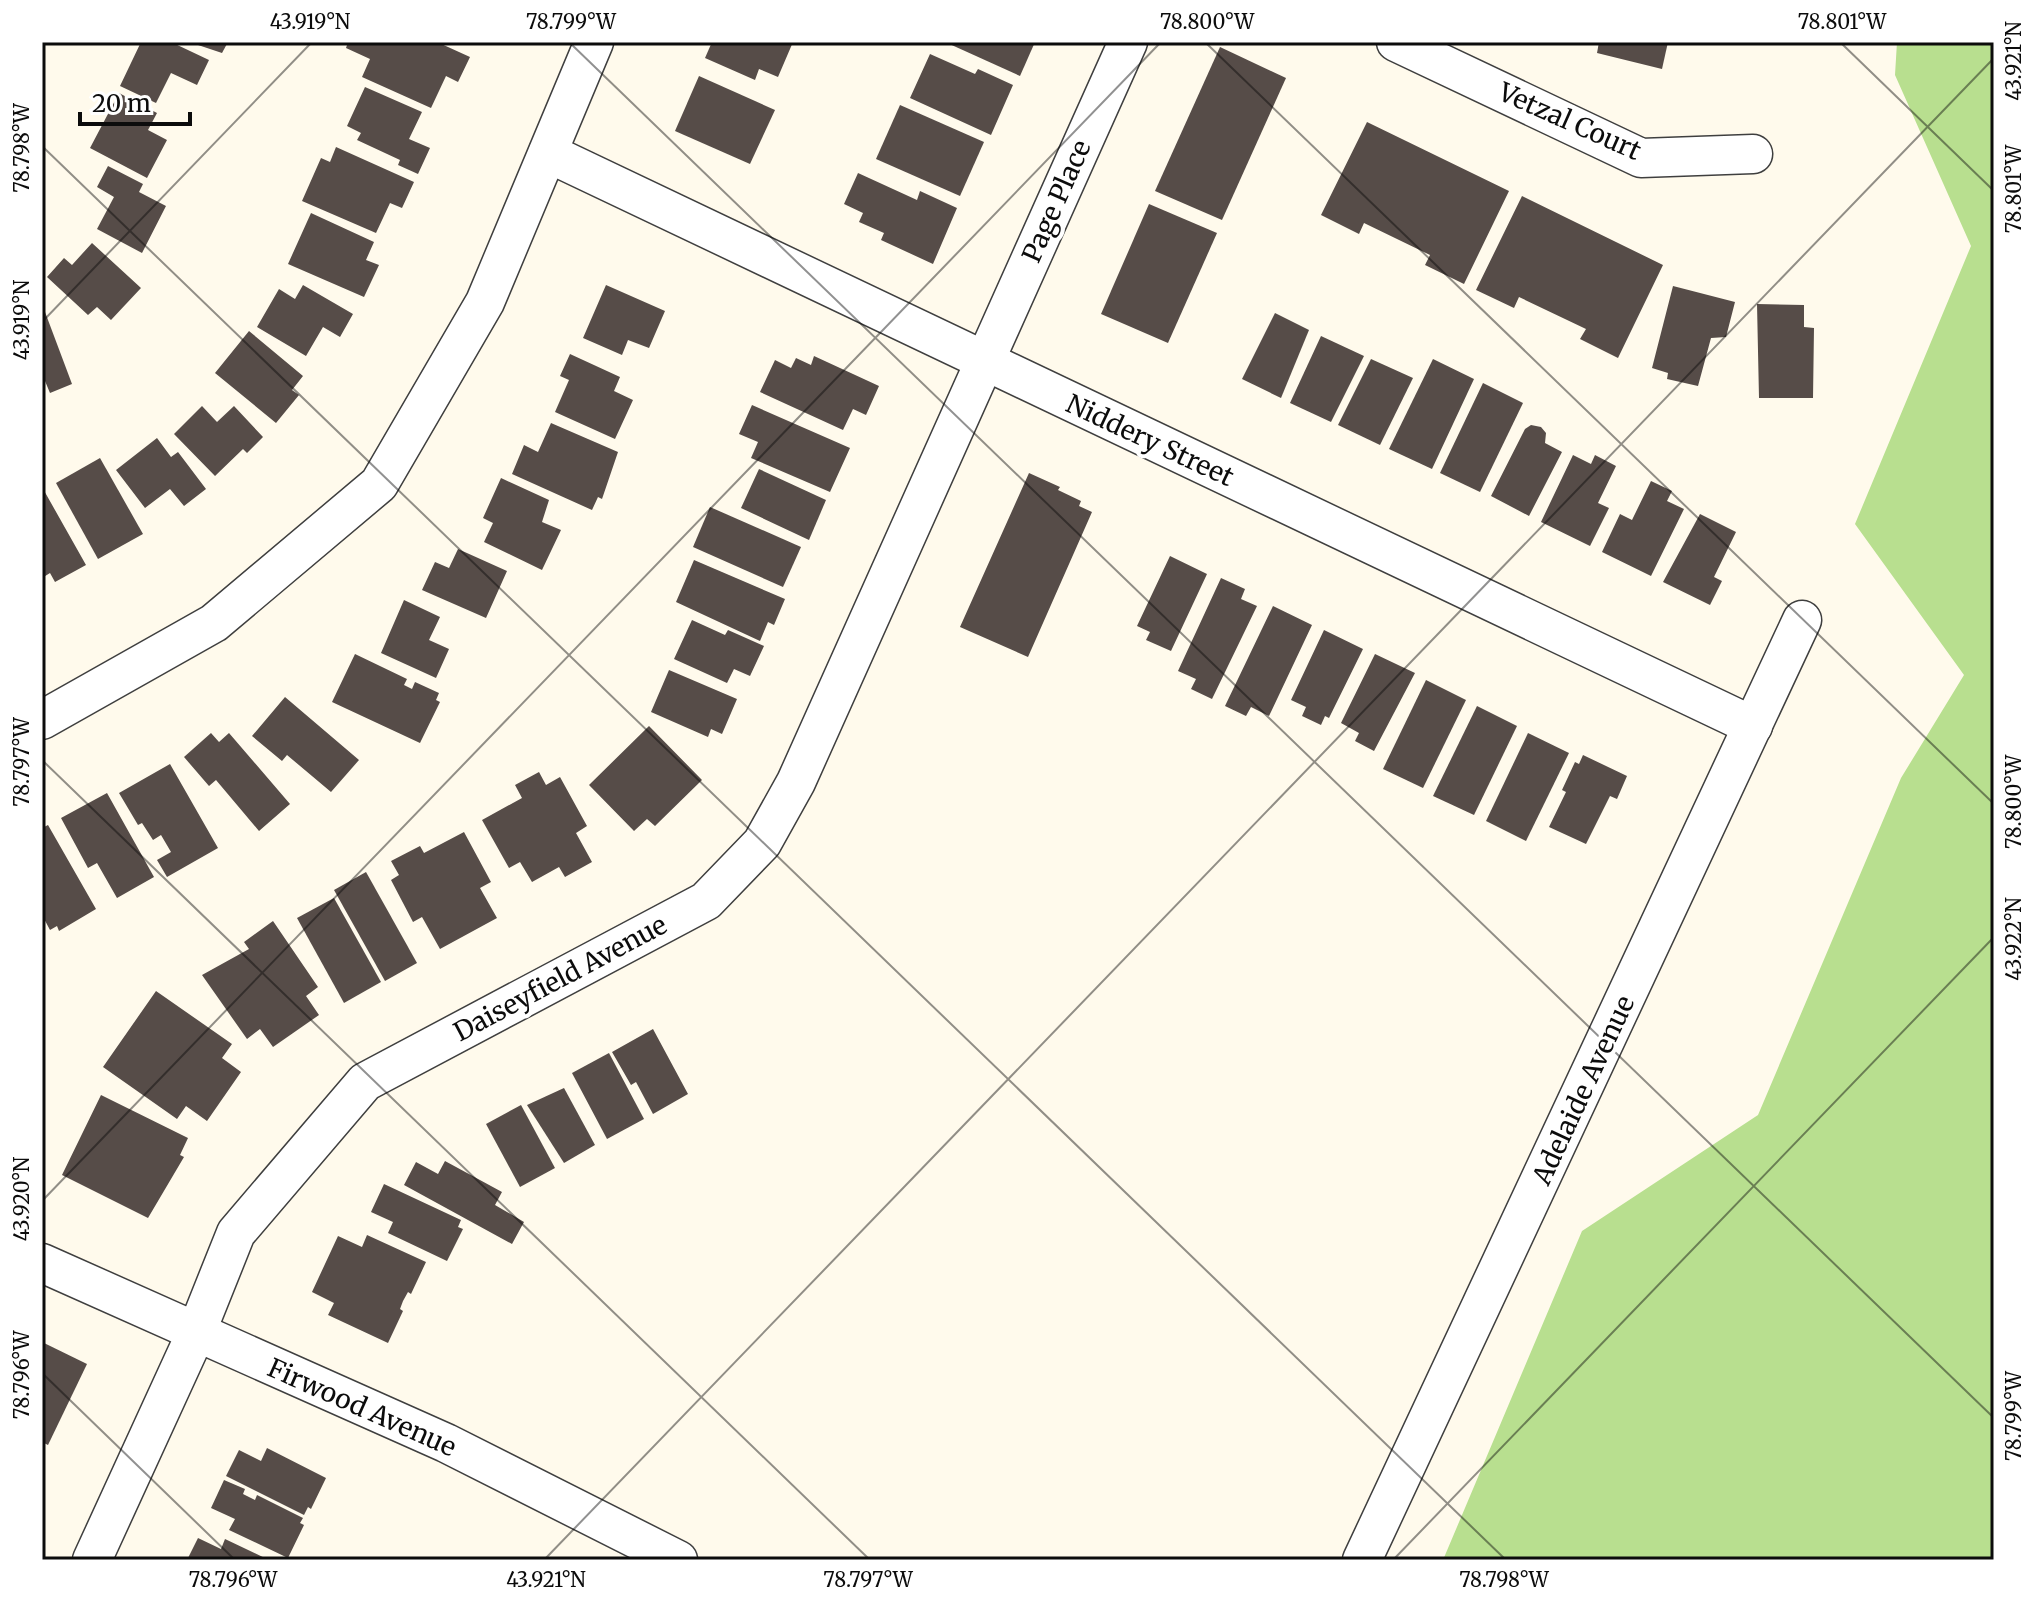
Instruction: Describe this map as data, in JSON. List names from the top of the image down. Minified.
{"streets":{"street":["Vetzal Court","Page Place","Niddery Street","Daiseyfield Avenue","Adelaide Avenue","Firwood Avenue"]},"crossings":[["Page Place","Niddery Street"],["Page Place","Daiseyfield Avenue"],["Niddery Street","Daiseyfield Avenue"],["Niddery Street","Adelaide Avenue"],["Daiseyfield Avenue","Firwood Avenue"]],"scale_bar":"20 m","coordinates":["43.919°N","78.799°W","78.800°W","78.801°W","43.921°N","78.798°W","78.797°W","43.922°N","43.920°N","78.796°W"]}
